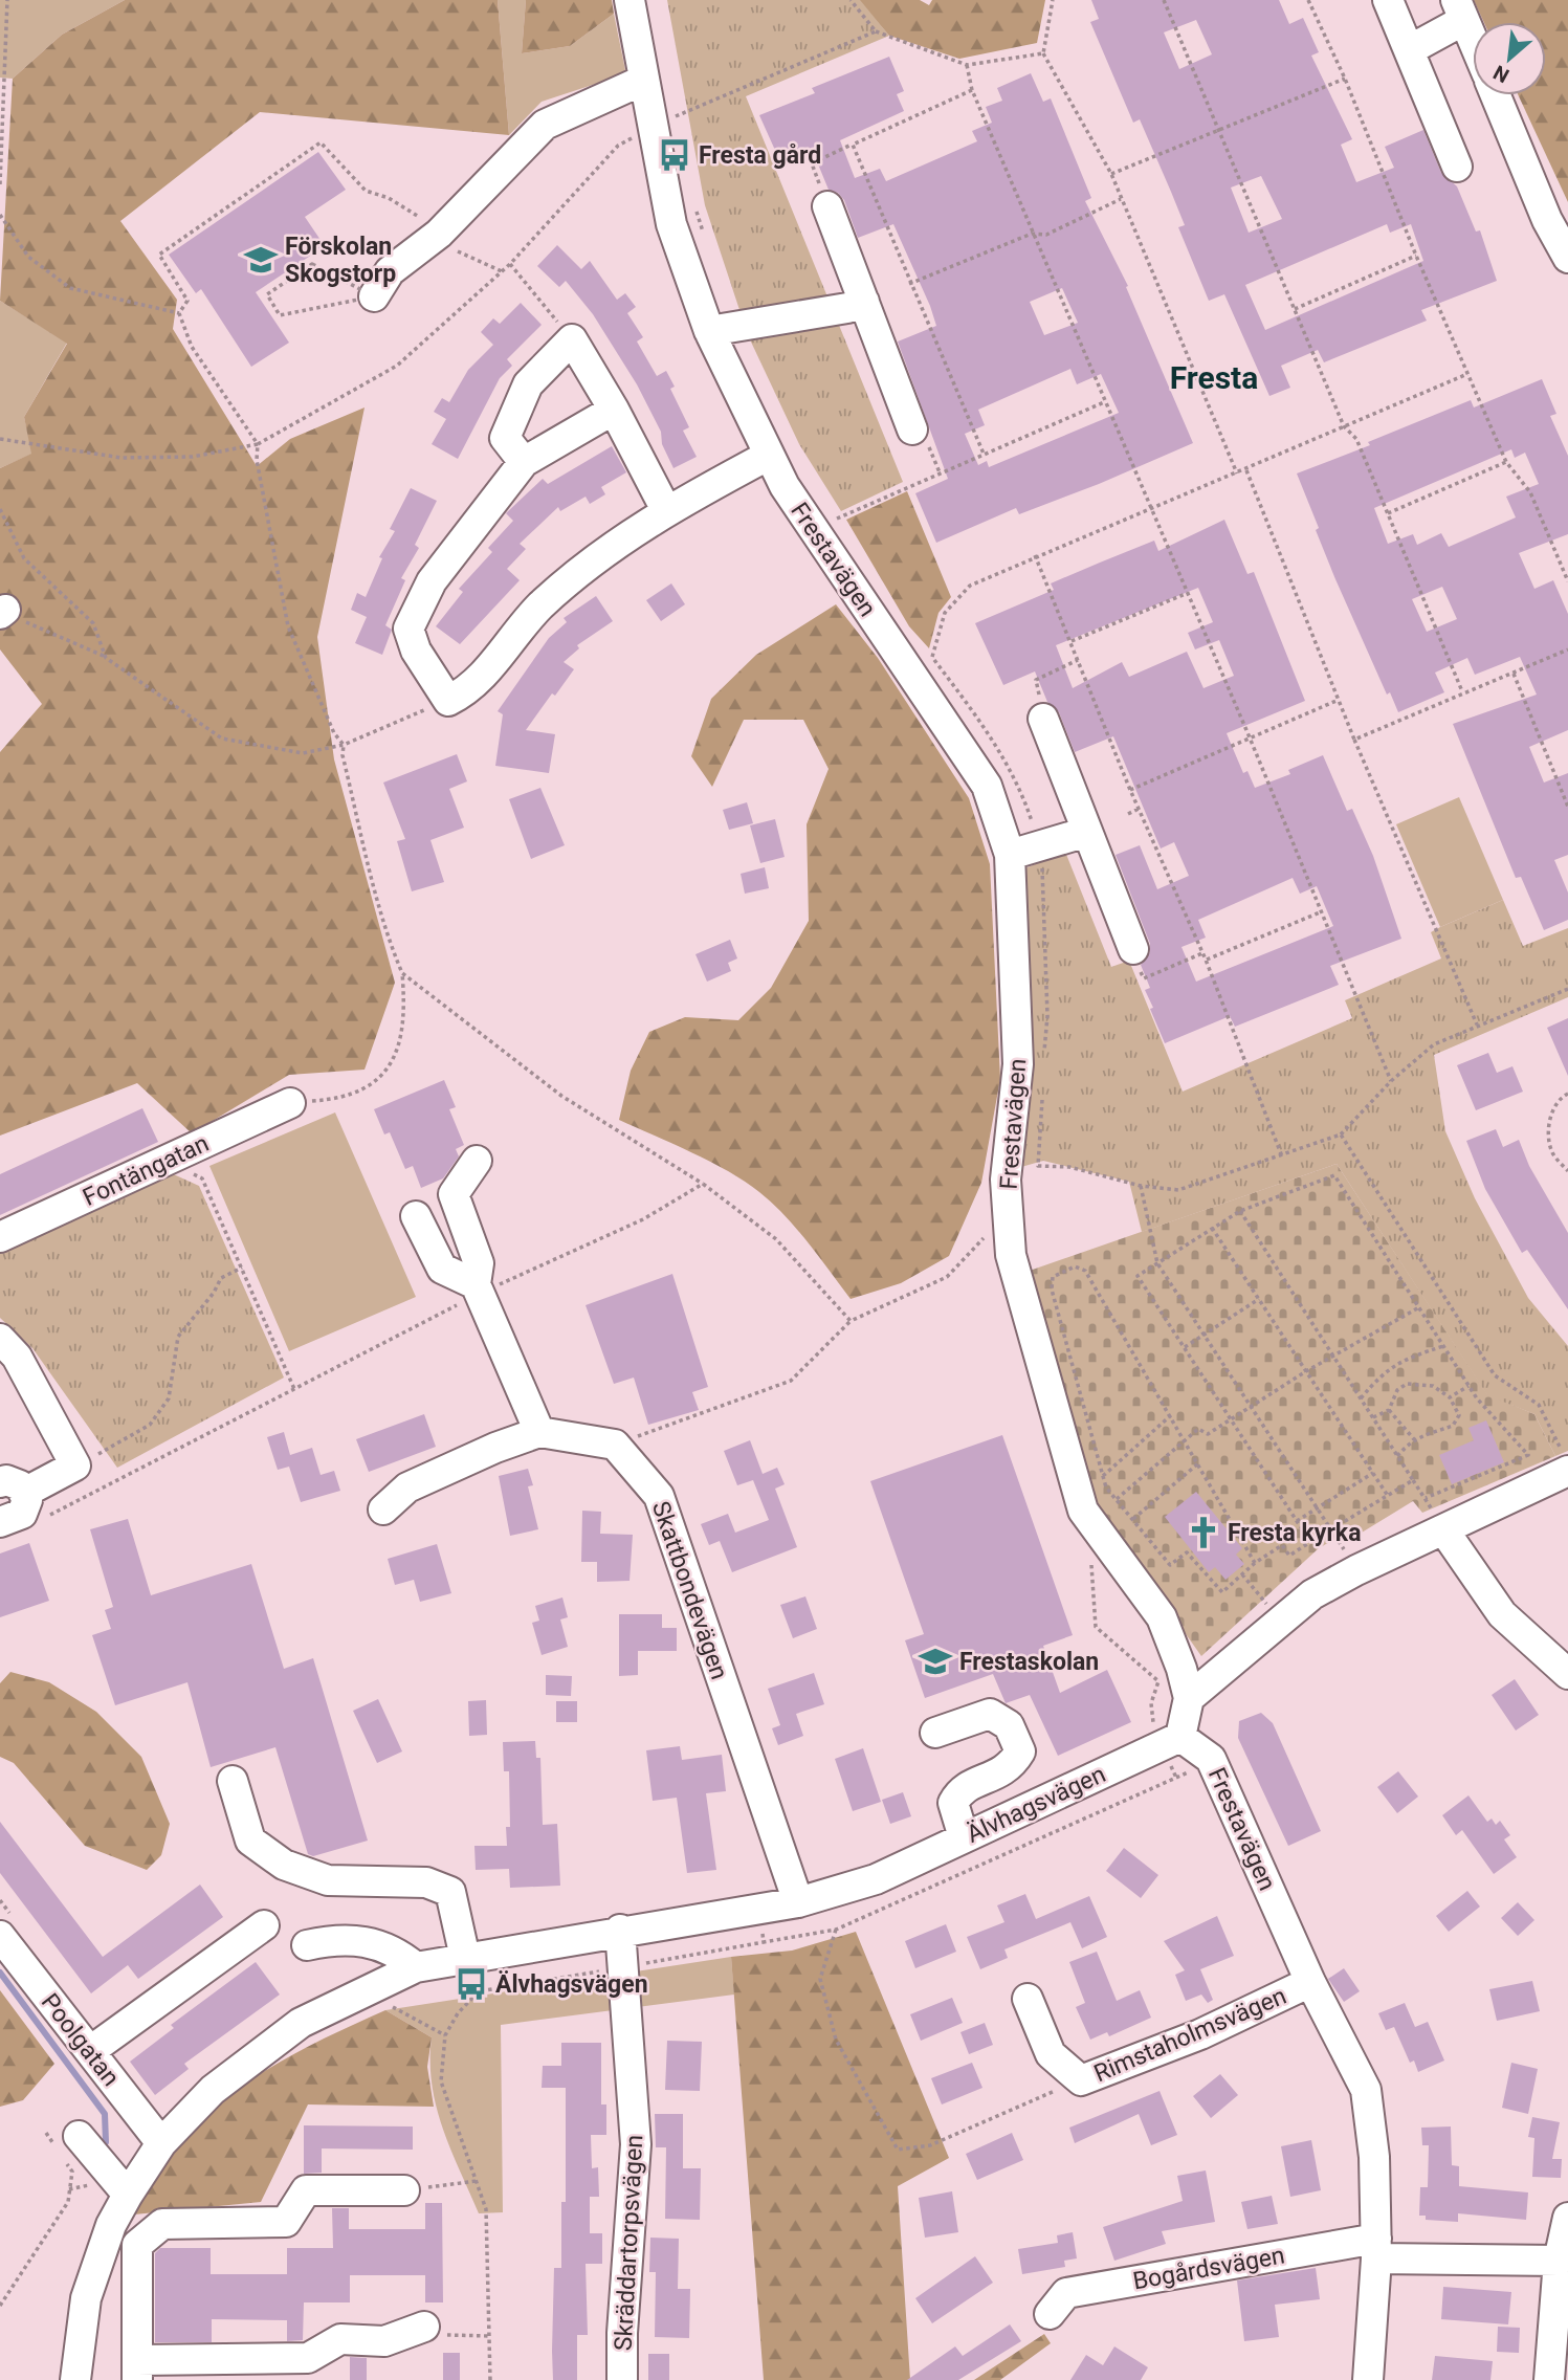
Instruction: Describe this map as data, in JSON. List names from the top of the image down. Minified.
{"streets":{"street":["Frestavägen","Fontängatan","Skattbondevägen","Älvhagsvägen","Rimstaholmsvägen","Poolgatan","Skräddartorpsvägen","Bogårdsvägen"]},"crossings":[["Frestavägen","Älvhagsvägen"],["Frestavägen","Rimstaholmsvägen"],["Frestavägen","Bogårdsvägen"],["Skattbondevägen","Älvhagsvägen"],["Älvhagsvägen","Poolgatan"],["Älvhagsvägen","Skräddartorpsvägen"]],"districts":["Fresta"],"places":{"bus stop":["Fresta gård","Älvhagsvägen"],"school or university":["Förskolan Skogstorp","Frestaskolan"],"church":["Fresta kyrka"]},"north":"bottom left"}
